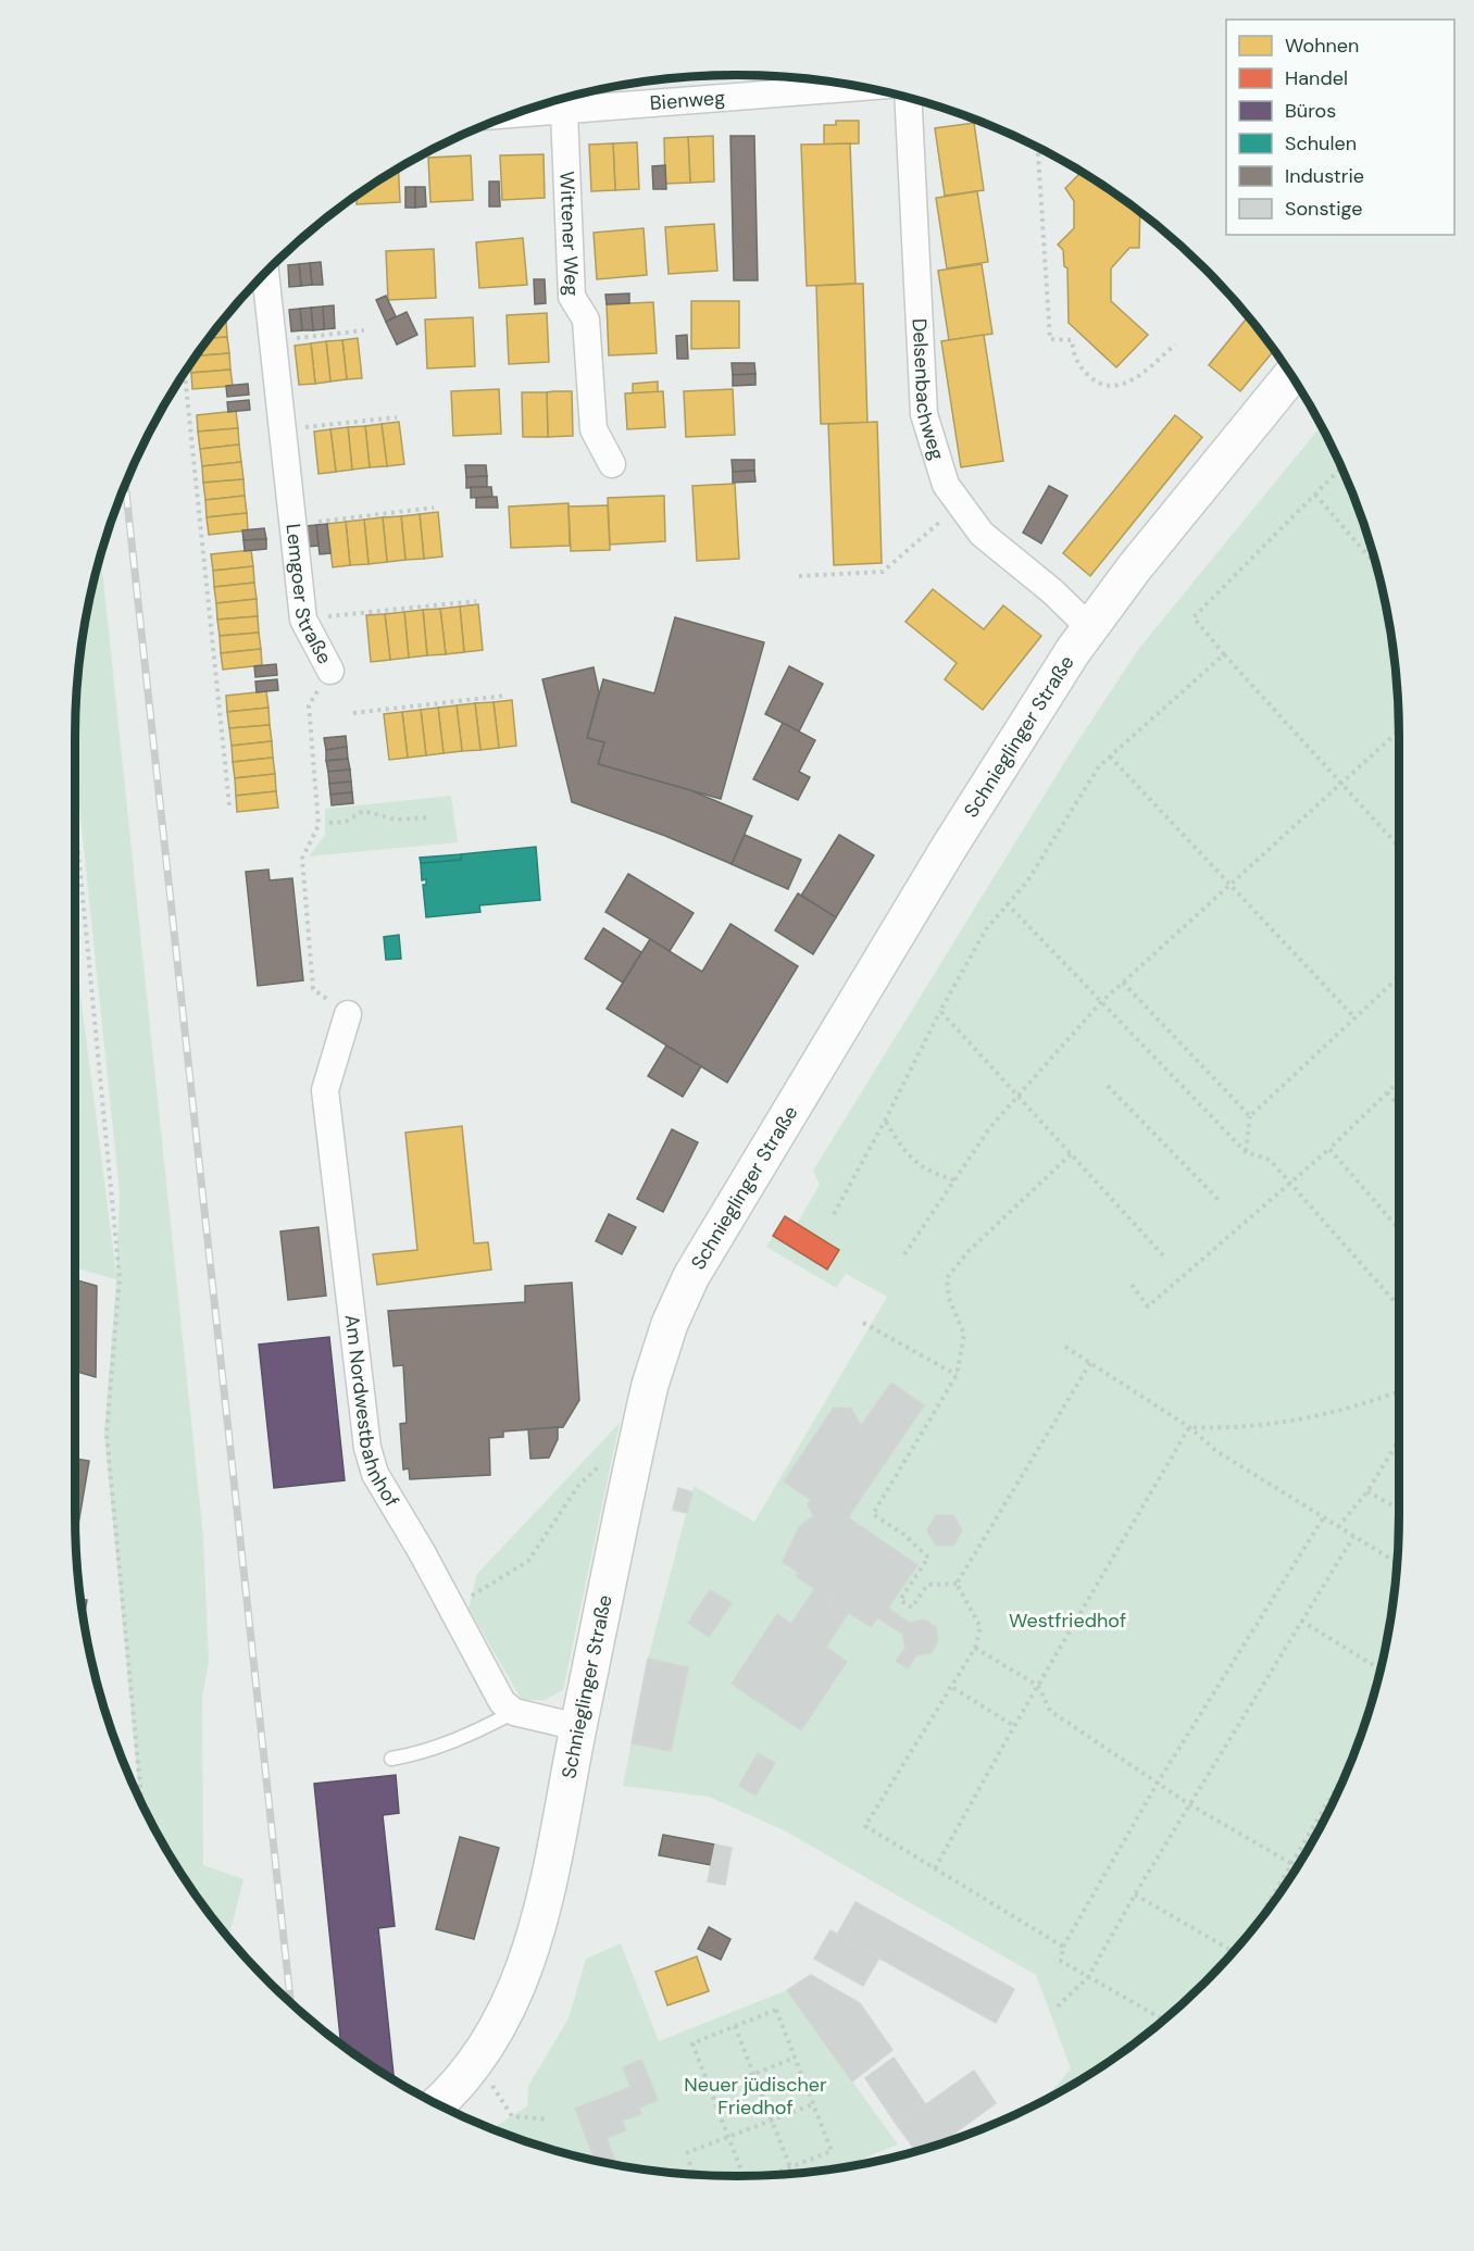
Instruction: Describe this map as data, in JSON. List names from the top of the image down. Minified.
{"streets":{"main road":["Schnieglinger Straße"],"street":["Bienweg","Wittener Weg","Delsenbachweg","Lemgoer Straße","Am Nordwestbahnhof"]},"crossings":[["Bienweg","Wittener Weg"],["Delsenbachweg","Schnieglinger Straße"],["Lemgoer Straße","Am Nordwestbahnhof"]],"parks":["Westfriedhof","Neuer jüdischer Friedhof"],"legend":["Wohnen","Handel","Büros","Schulen","Industrie","Sonstige"]}
